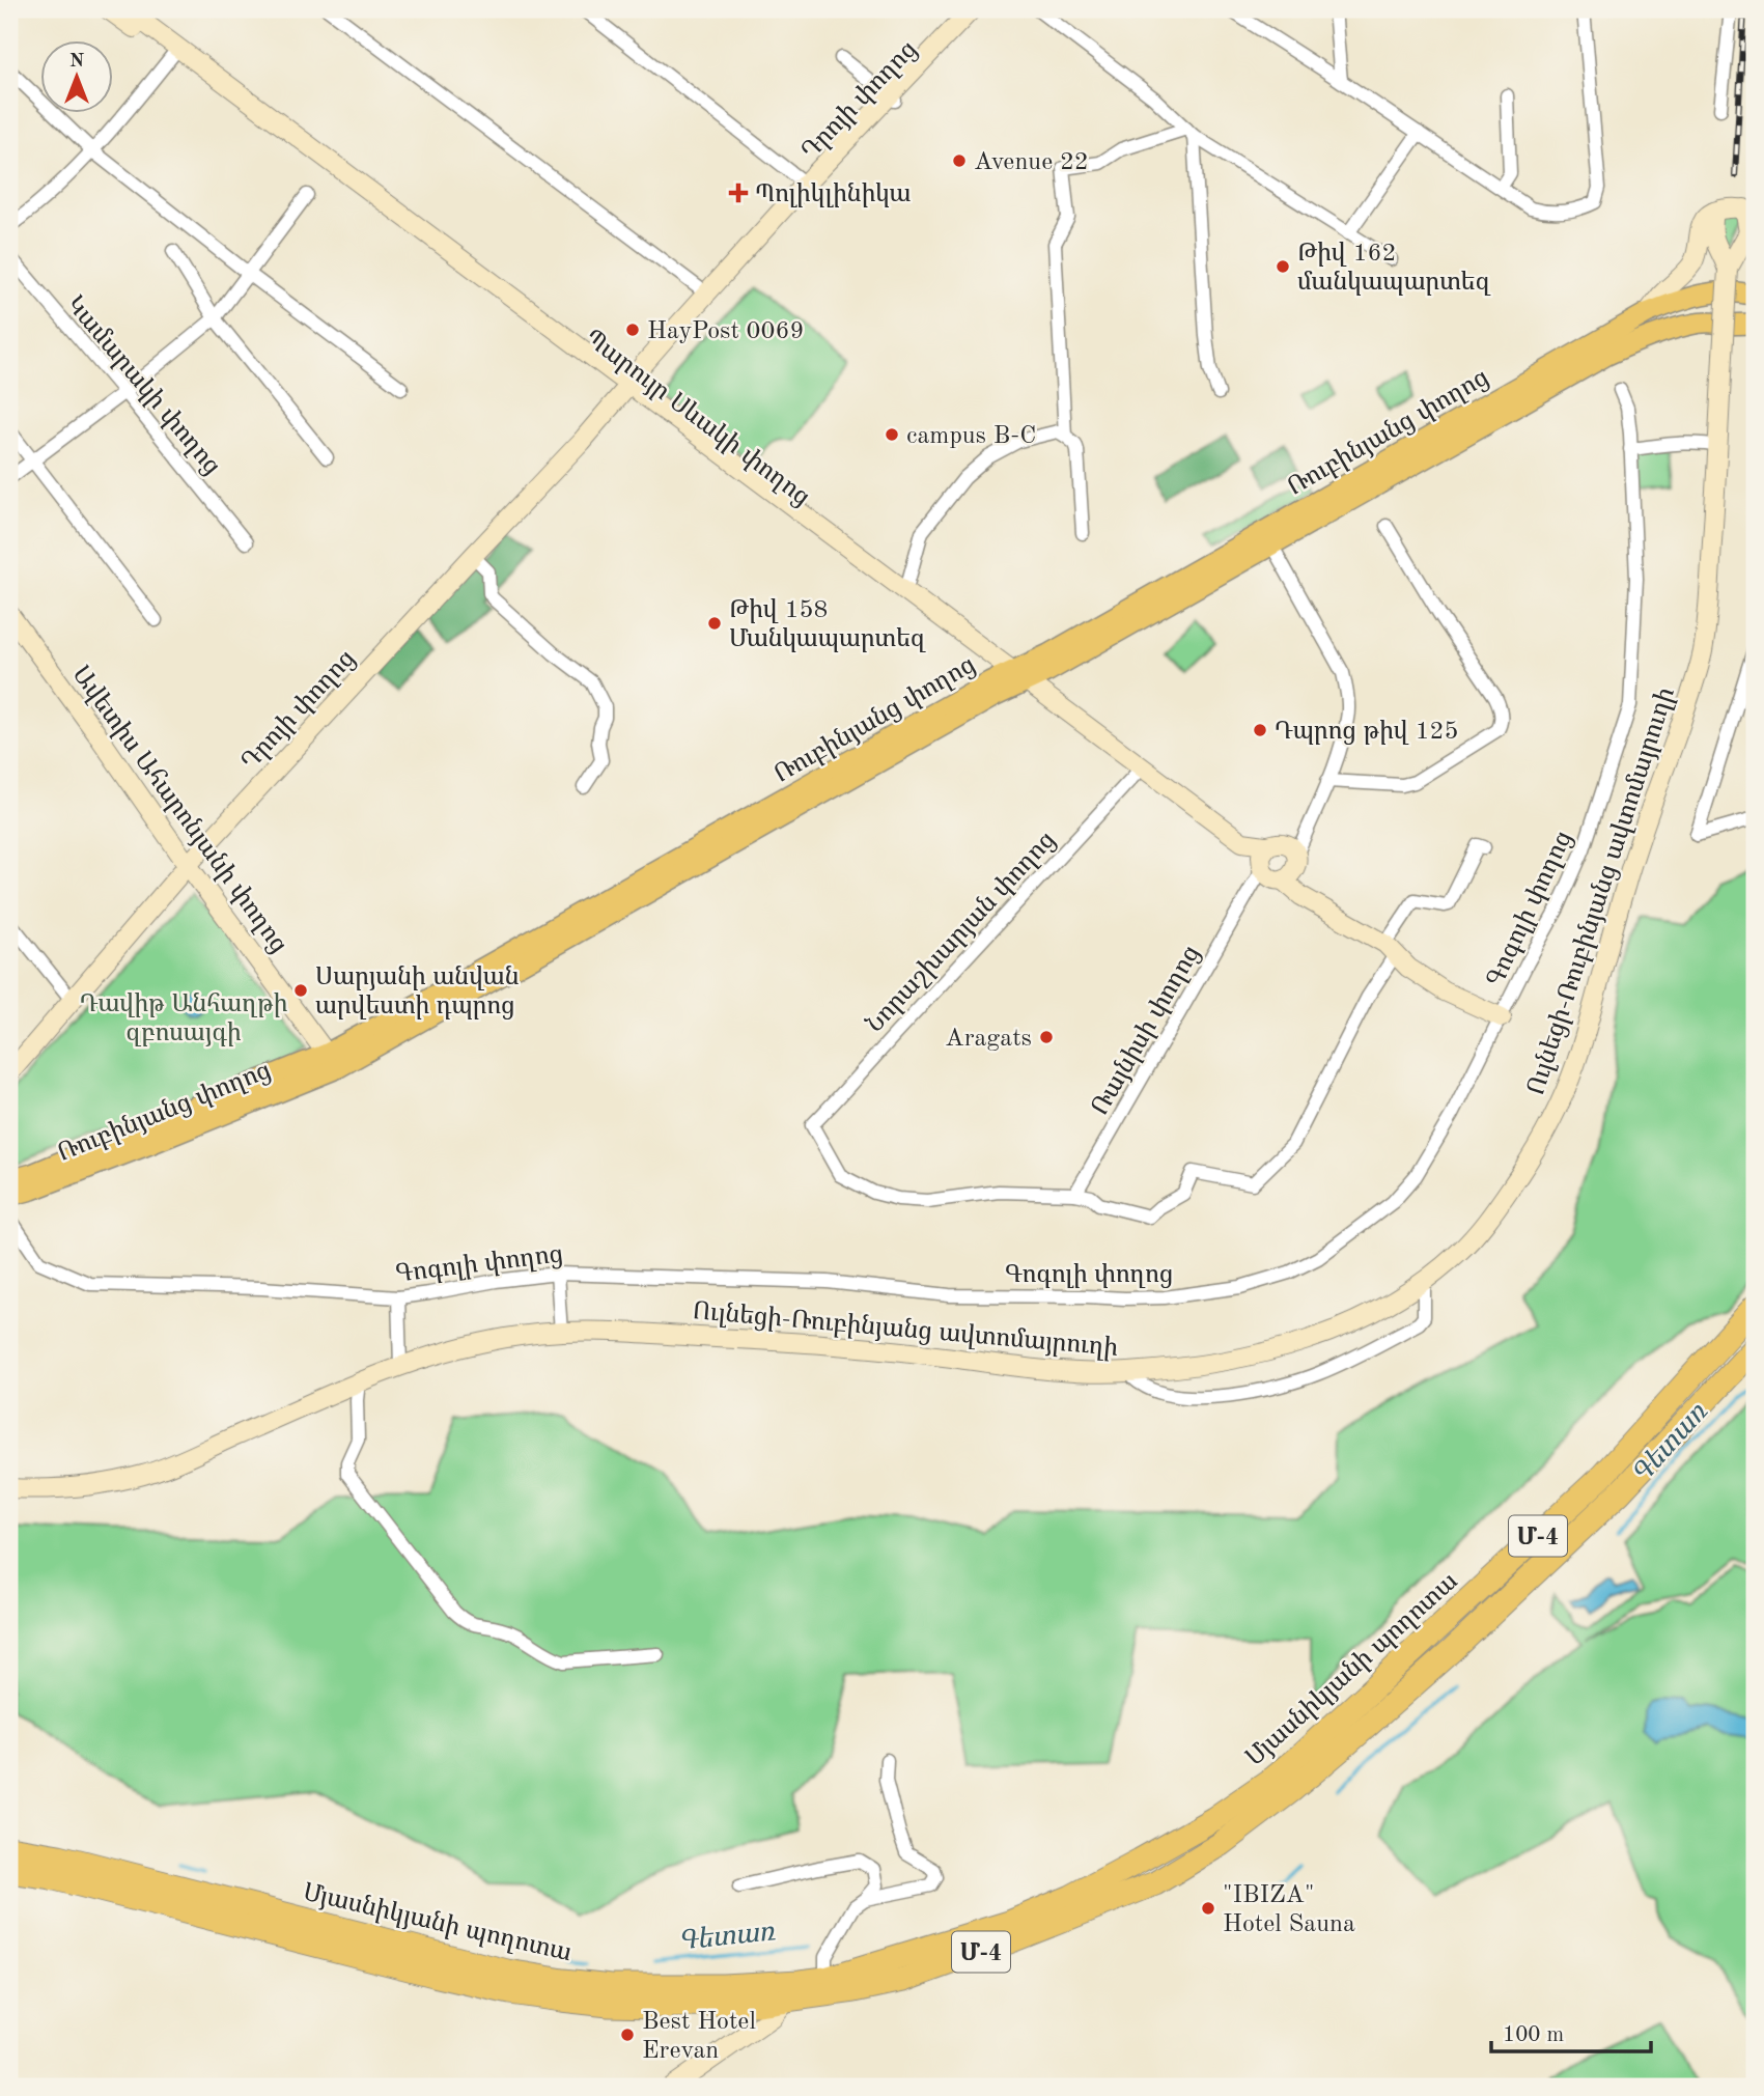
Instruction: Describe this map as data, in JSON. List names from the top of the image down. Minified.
{"streets":{"highway":["Մ-4","Մյասնիկյանի պողոտա"],"main road":["Ռուբինյանց փողոց"],"street":["Դրոյի փողոց","Կամարակի փողոց","Պարույր Սևակի փողոց","Ավետիս Ահարոնյանի փողոց","Ուլնեցի-Ռուբինյանց ավտոմայրուղի","Գոգոլի փողոց","Նորաշխարյան փողոց","Ռայնիսի փողոց"]},"crossings":[["Դրոյի փողոց","Պարույր Սևակի փողոց"],["Դրոյի փողոց","Ավետիս Ահարոնյանի փողոց"],["Պարույր Սևակի փողոց","Ռուբինյանց փողոց"],["Պարույր Սևակի փողոց","Նորաշխարյան փողոց"],["Պարույր Սևակի փողոց","Ռայնիսի փողոց"],["Ռուբինյանց փողոց","Ավետիս Ահարոնյանի փողոց"],["Նորաշխարյան փողոց","Ռայնիսի փողոց"]],"water":["Գետառ"],"parks":["Դավիթ Անհաղթի զբոսայգի"],"places":{"other":["Avenue 22","Թիվ 162 մանկապարտեզ","HayPost 0069","campus B-C","Թիվ 158 Մանկապարտեզ","Դպրոց թիվ 125","Սարյանի անվան արվեստի դպրոց","Aragats","\"IBIZA\" Hotel Sauna","Best Hotel Erevan"],"health":["Պոլիկլինիկա"]},"scale_bar":"100 m","north":"top"}
